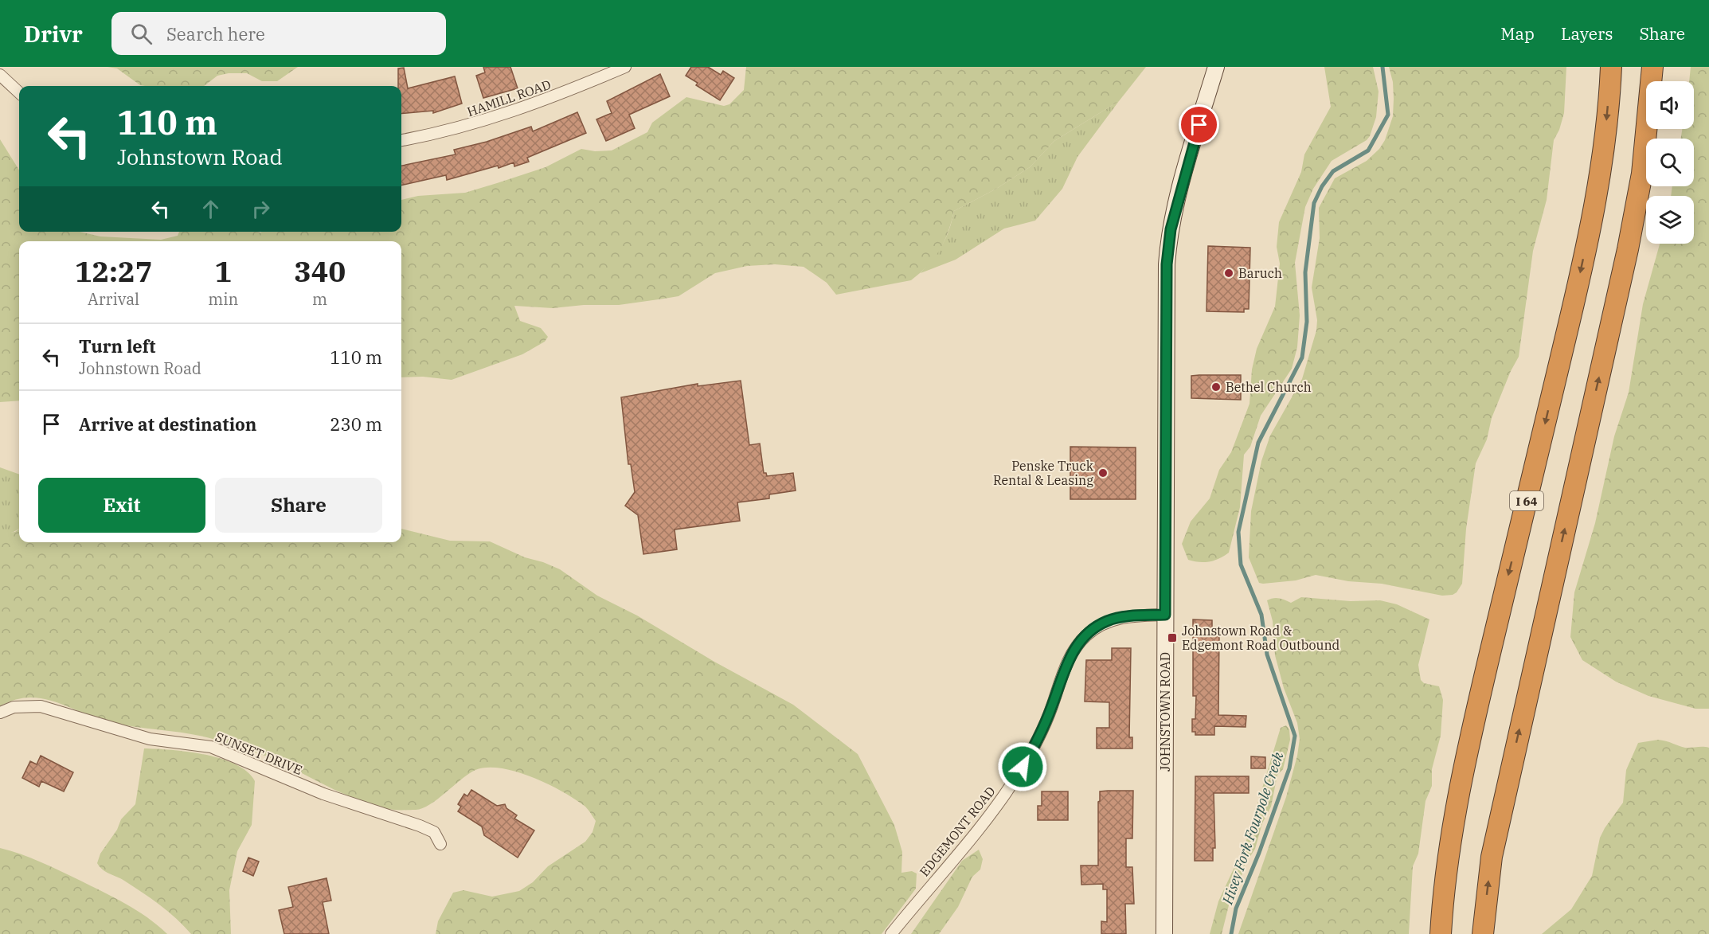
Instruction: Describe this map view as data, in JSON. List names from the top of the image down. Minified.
{"streets":{"highway":["I 64"],"street":["HAMILL ROAD","JOHNSTOWN ROAD","SUNSET DRIVE","EDGEMONT ROAD"]},"crossings":[["JOHNSTOWN ROAD","EDGEMONT ROAD"]],"water":["Hisey Fork Fourpole Creek"],"places":{"other":["Baruch","Bethel Church","Penske Truck Rental & Leasing"],"transit":["Johnstown Road & Edgemont Road Outbound"]},"page":{"header":"Drivr","search":"Search here","nav":["Map","Layers","Share"],"turn":["110 m","Johnstown Road"],"eta":["12:27","Arrival","1","min","340","m"],"list":[{"name":"Turn left","note":"Johnstown Road","value":"110 m"},{"name":"Arrive at destination","value":"230 m"}],"buttons":["Exit","Share"]}}
